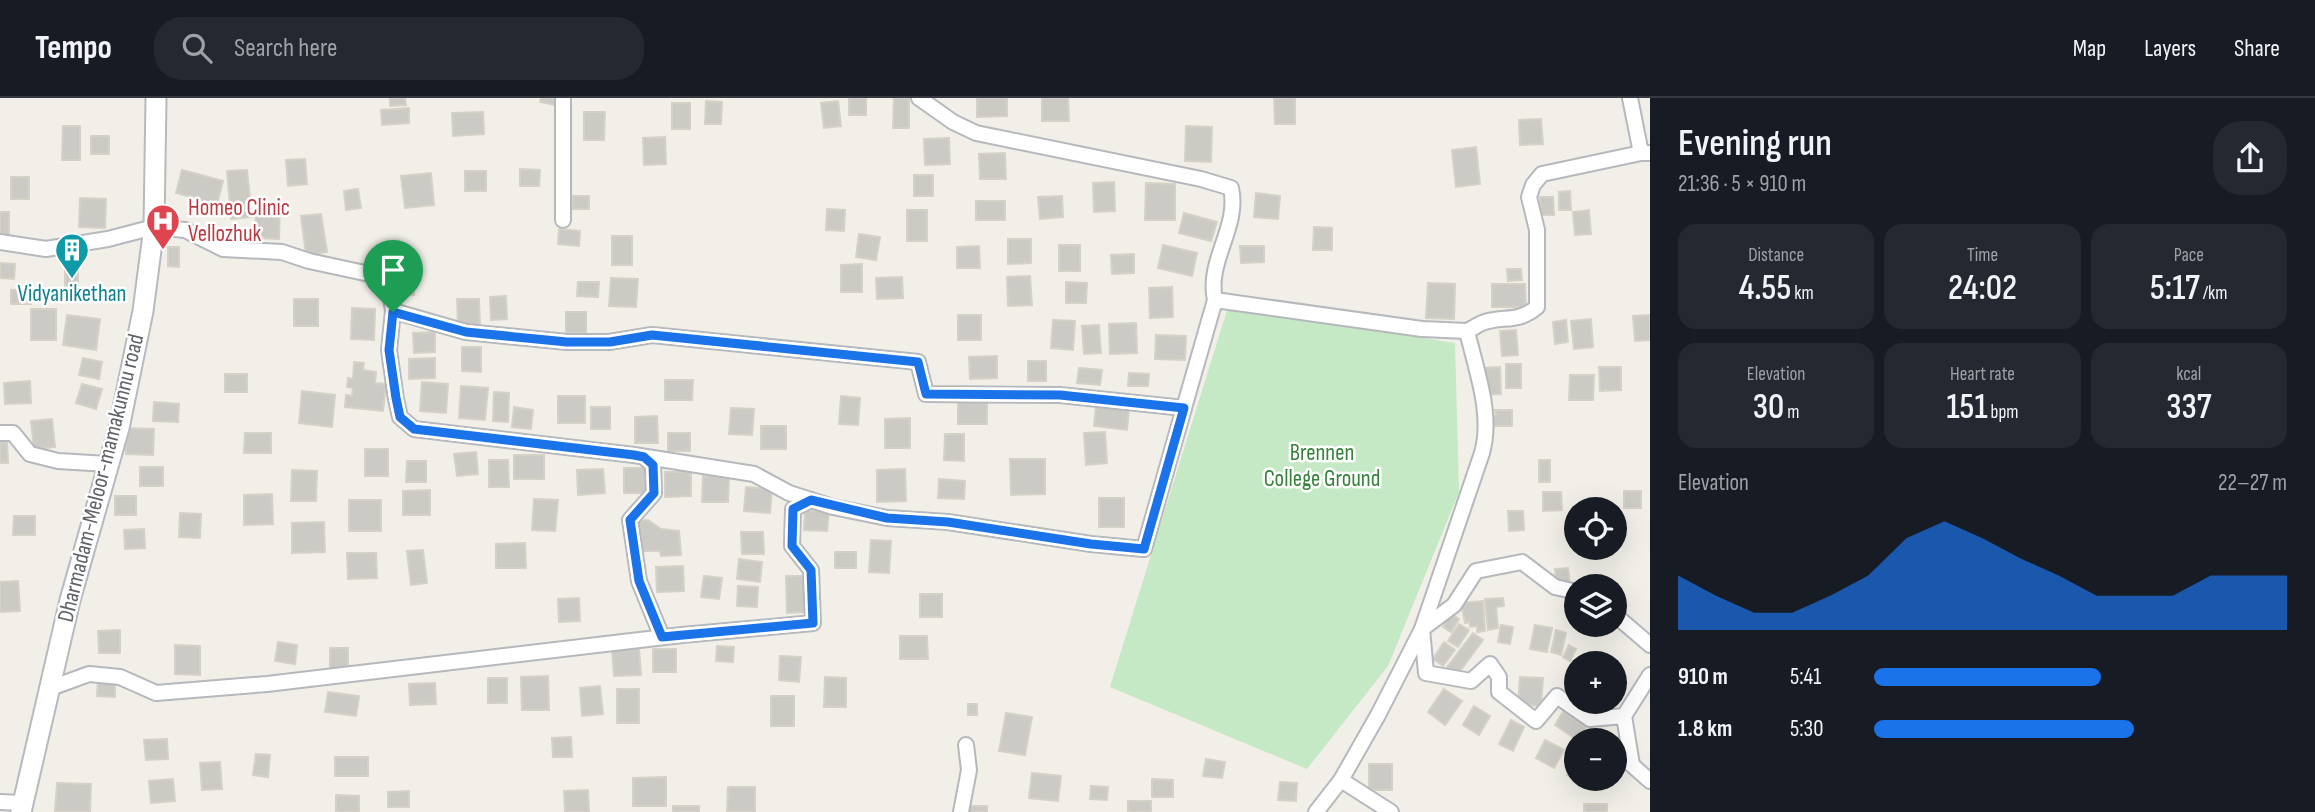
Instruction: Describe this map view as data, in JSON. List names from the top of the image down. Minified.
{"streets":{"main road":["Dharmadam-Meloor-mamakunnu road"]},"parks":["Brennen College Ground"],"places":{"hospital":["Homeo Clinic Vellozhuk"],"building":["Vidyanikethan"]},"page":{"header":"Tempo","search":"Search here","nav":["Map","Layers","Share"],"heading":["Evening run","21:36 · 5 × 910 m"],"stats":[["Distance","4.55 km"],["Time","24:02"],["Pace","5:17 /km"],["Elevation","30 m"],["Heart rate","151 bpm"],["kcal","337"]],"chart":["Elevation","22–27 m"],"map_buttons":["+","−"],"list":[{"name":"910 m","note":"5:41"},{"name":"1.8 km","note":"5:30"}]}}
